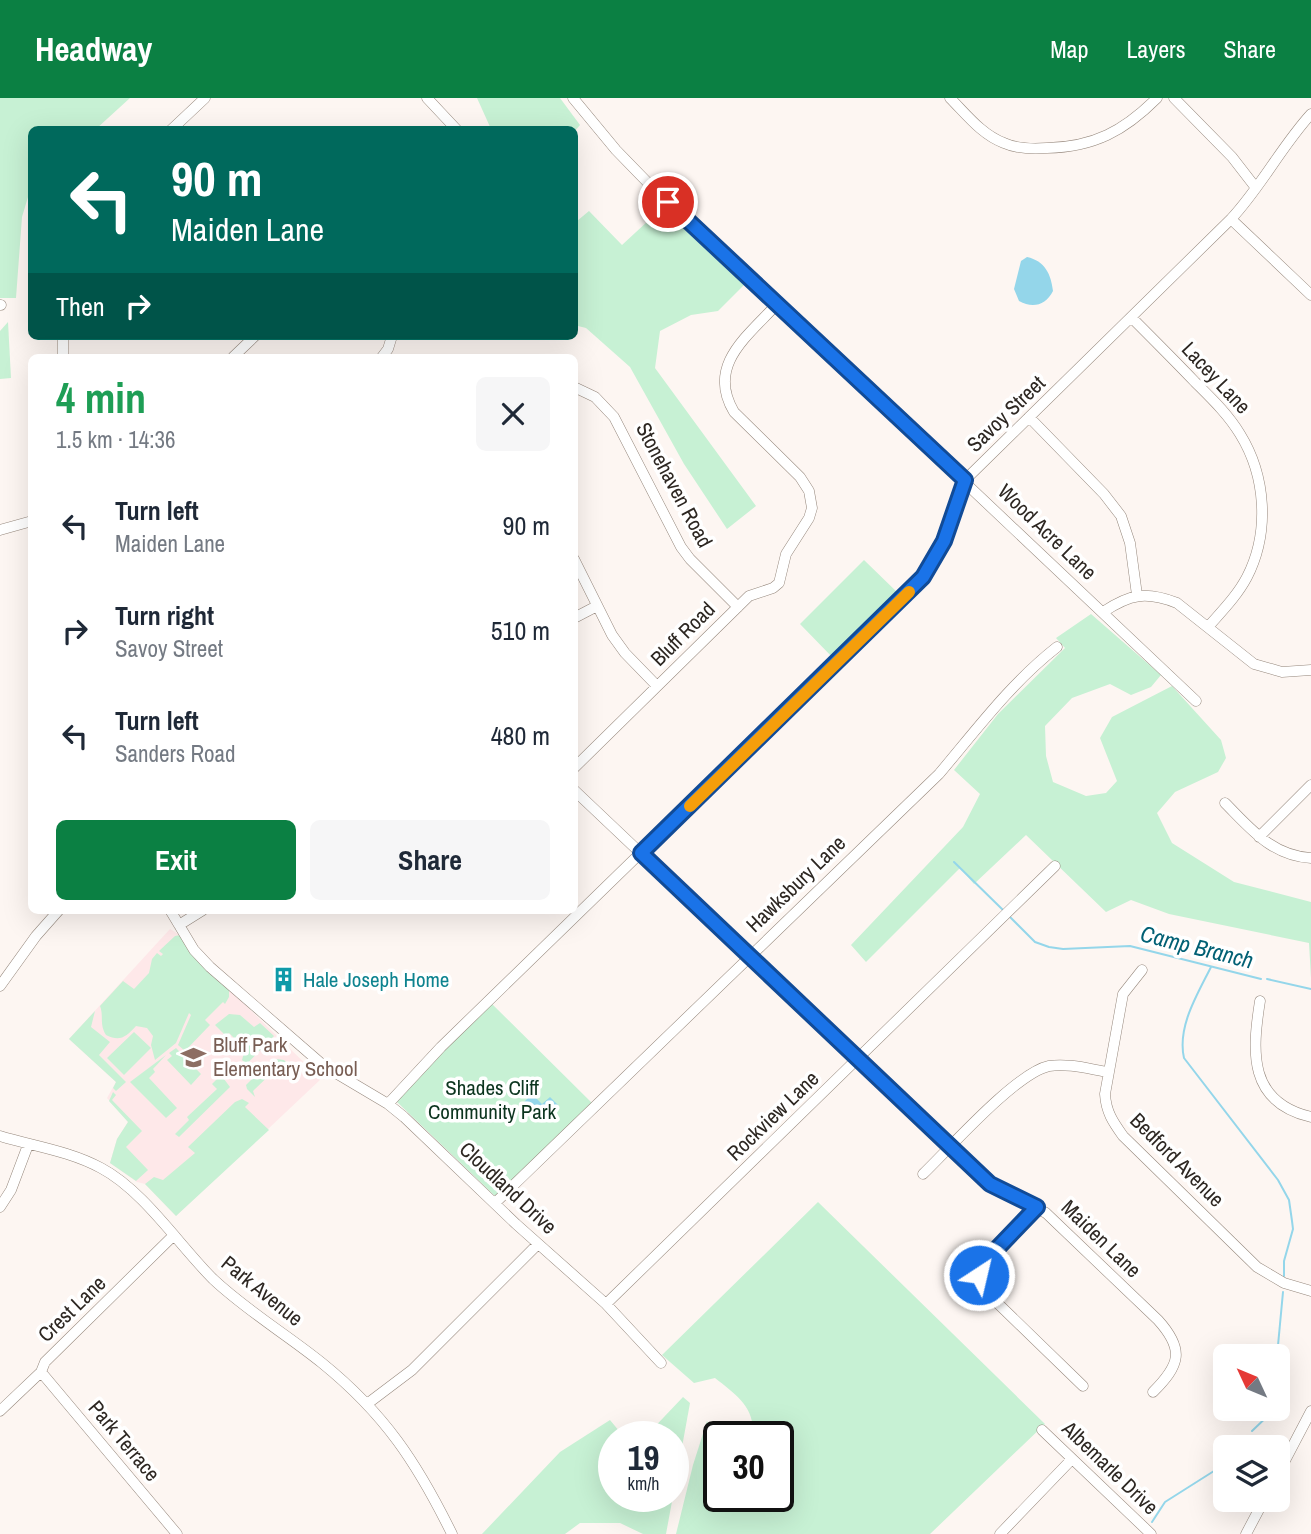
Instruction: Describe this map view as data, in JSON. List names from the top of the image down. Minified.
{"streets":{"street":["Lacey Lane","Savoy Street","Stonehaven Road","Wood Acre Lane","Bluff Road","Hawksbury Lane","Rockview Lane","Bedford Avenue","Cloudland Drive","Maiden Lane","Park Avenue","Crest Lane","Park Terrace","Albemarle Drive"]},"crossings":[["Lacey Lane","Savoy Street"],["Savoy Street","Wood Acre Lane"],["Savoy Street","Cloudland Drive"],["Savoy Street","Maiden Lane"],["Stonehaven Road","Bluff Road"],["Wood Acre Lane","Bluff Road"],["Hawksbury Lane","Cloudland Drive"],["Hawksbury Lane","Maiden Lane"],["Rockview Lane","Cloudland Drive"],["Rockview Lane","Maiden Lane"],["Park Avenue","Crest Lane"],["Crest Lane","Park Terrace"]],"water":["Camp Branch"],"parks":["Shades Cliff Community Park"],"places":{"building":["Hale Joseph Home"],"school or university":["Bluff Park Elementary School"]},"north":"top left","page":{"header":"Headway","nav":["Map","Layers","Share"],"turn":["90 m","Maiden Lane"],"then":"Then","heading":["4 min","1.5 km · 14:36"],"list":[{"name":"Turn left","note":"Maiden Lane","value":"90 m"},{"name":"Turn right","note":"Savoy Street","value":"510 m"},{"name":"Turn left","note":"Sanders Road","value":"480 m"}],"buttons":["Exit","Share"],"speed":"19 km/h","limit":"30"}}
